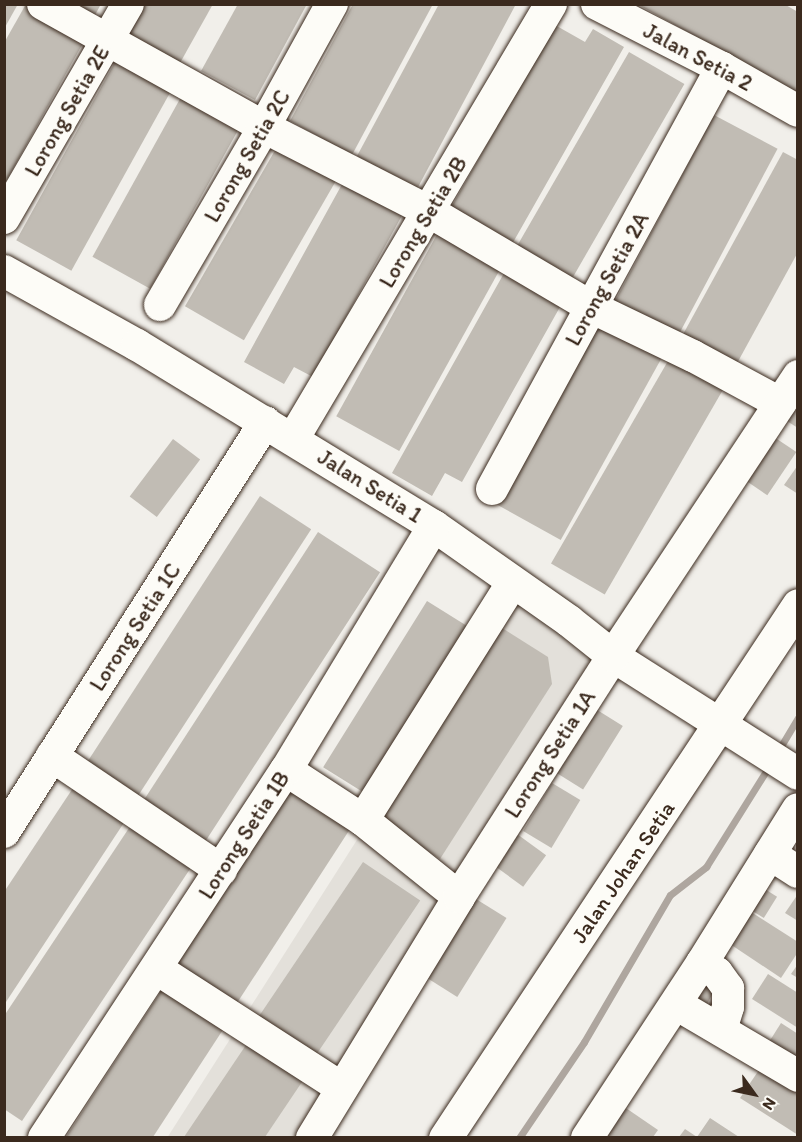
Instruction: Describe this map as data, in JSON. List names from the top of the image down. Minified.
{"streets":{"main road":["Jalan Johan Setia"],"street":["Jalan Setia 2","Lorong Setia 2E","Lorong Setia 2C","Lorong Setia 2B","Lorong Setia 2A","Jalan Setia 1","Lorong Setia 1C","Lorong Setia 1A","Lorong Setia 1B"]},"crossings":[["Jalan Setia 2","Lorong Setia 2A"],["Lorong Setia 2B","Jalan Setia 1"],["Jalan Setia 1","Lorong Setia 1C"],["Jalan Setia 1","Lorong Setia 1A"],["Jalan Setia 1","Lorong Setia 1B"],["Jalan Setia 1","Jalan Johan Setia"]],"north":"bottom right"}
